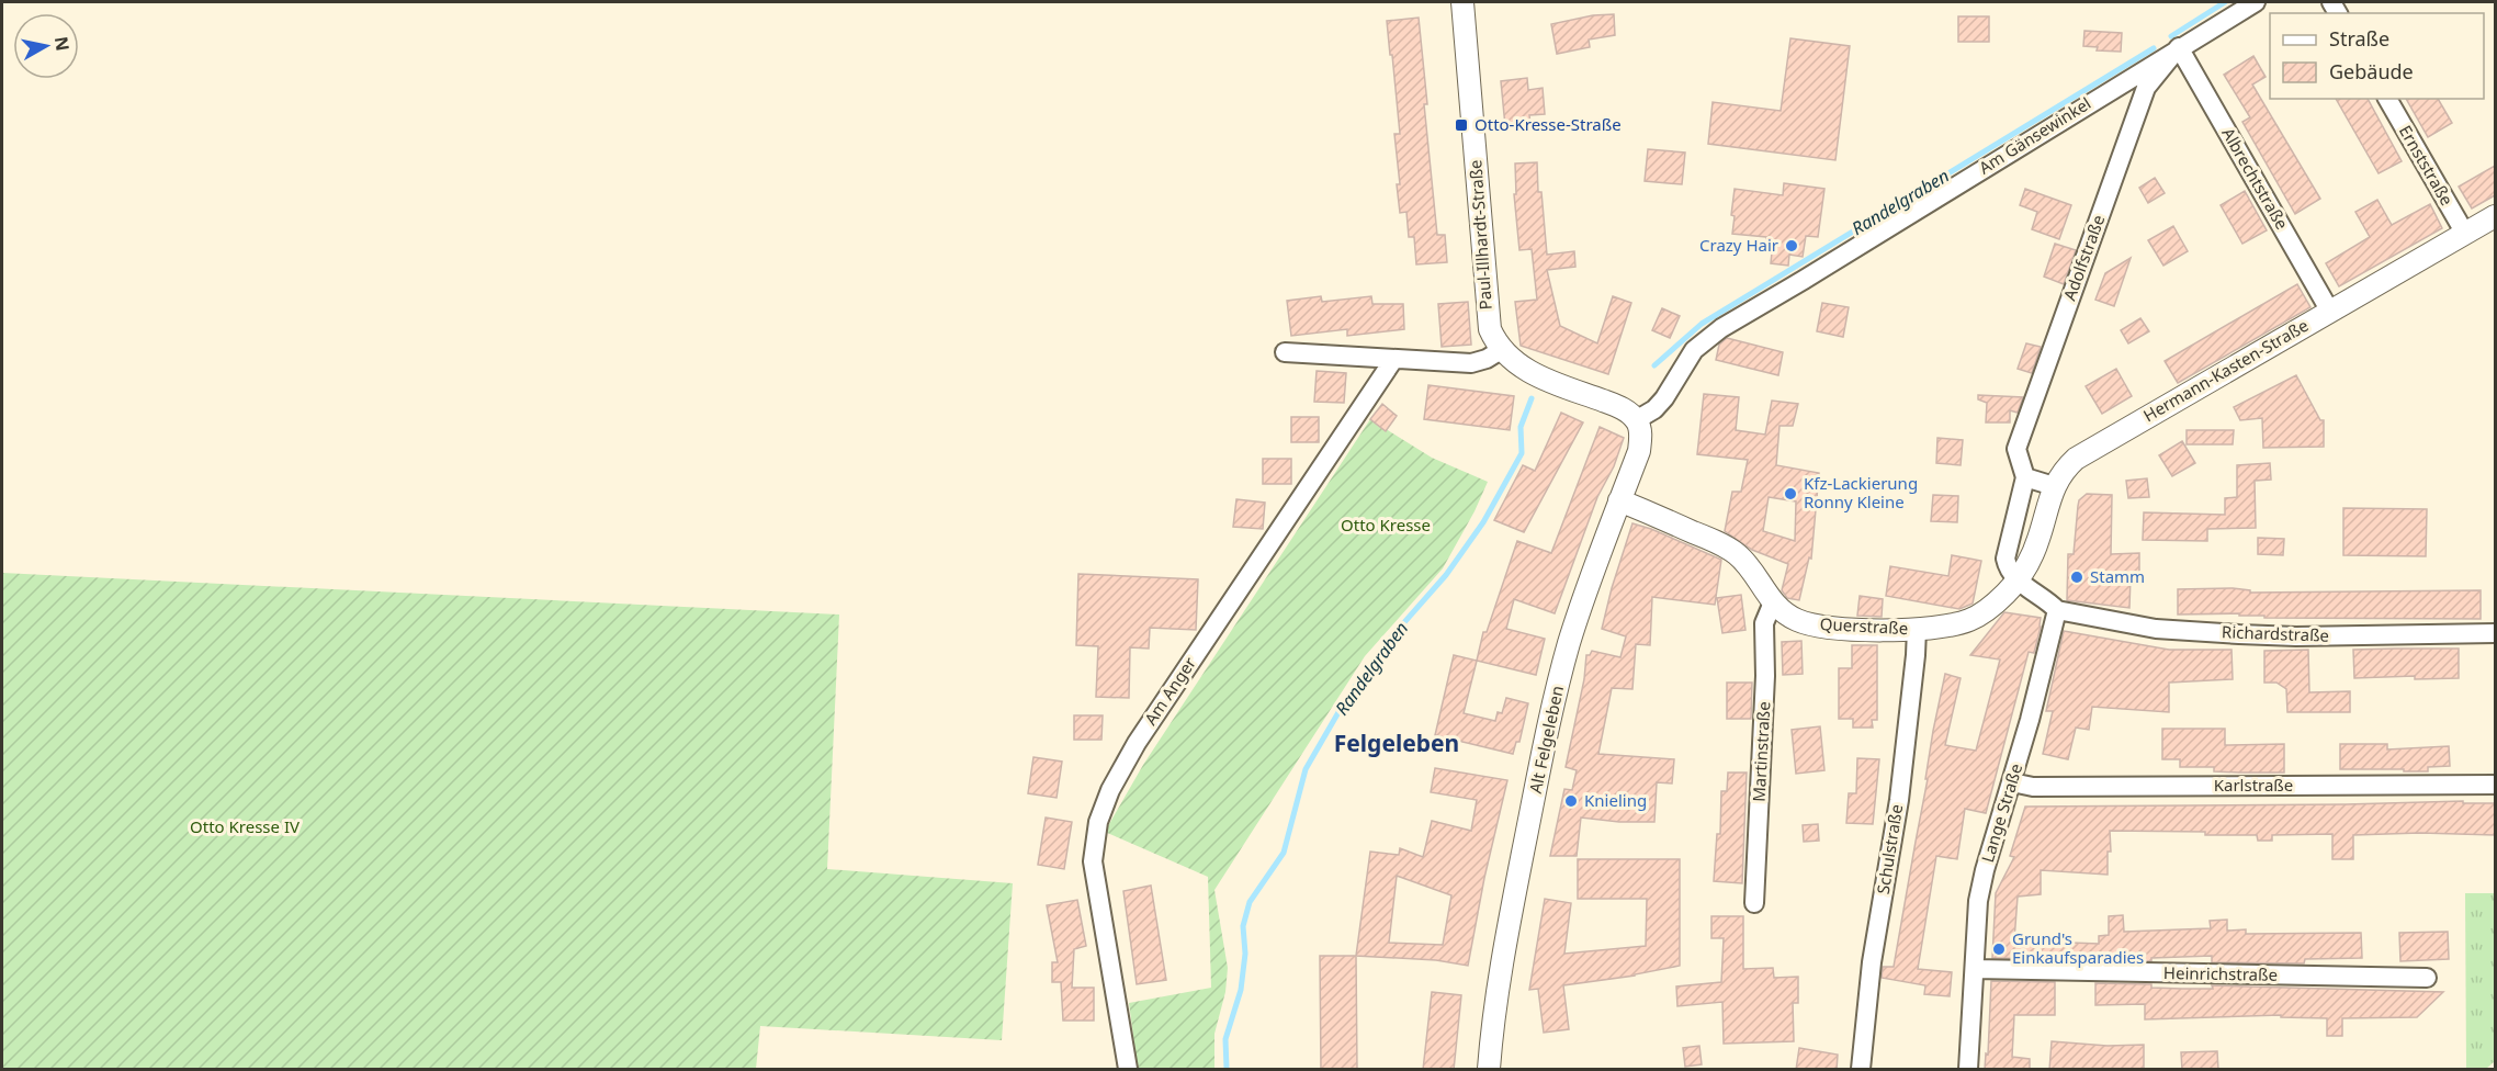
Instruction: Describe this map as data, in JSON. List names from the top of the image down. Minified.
{"streets":{"street":["Am Gänsewinkel","Ernststraße","Albrechtstraße","Paul-Illhardt-Straße","Adolfstraße","Hermann-Kasten-Straße","Querstraße","Richardstraße","Am Anger","Alt Felgeleben","Martinstraße","Karlstraße","Lange Straße","Schulstraße","Heinrichstraße"]},"crossings":[["Am Gänsewinkel","Albrechtstraße"],["Am Gänsewinkel","Adolfstraße"],["Am Gänsewinkel","Alt Felgeleben"],["Ernststraße","Hermann-Kasten-Straße"],["Albrechtstraße","Adolfstraße"],["Albrechtstraße","Hermann-Kasten-Straße"],["Adolfstraße","Hermann-Kasten-Straße"],["Adolfstraße","Querstraße"],["Hermann-Kasten-Straße","Querstraße"],["Querstraße","Alt Felgeleben"],["Querstraße","Martinstraße"],["Querstraße","Schulstraße"],["Richardstraße","Lange Straße"],["Karlstraße","Lange Straße"],["Lange Straße","Heinrichstraße"]],"districts":["Felgeleben"],"water":["Randelgraben"],"parks":["Otto Kresse","Otto Kresse IV"],"places":{"transit":["Otto-Kresse-Straße"],"other":["Crazy Hair","Kfz-Lackierung Ronny Kleine","Stamm","Knieling","Grund's Einkaufsparadies"]},"legend":["Straße","Gebäude"],"north":"right"}
